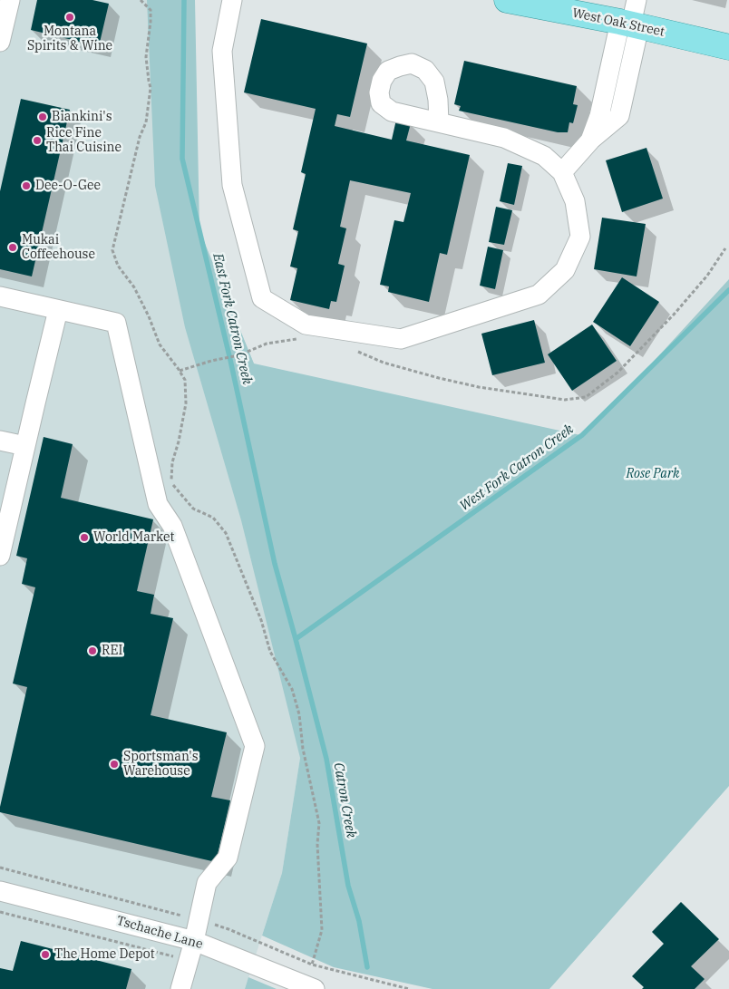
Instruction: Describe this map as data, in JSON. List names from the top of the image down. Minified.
{"streets":{"main road":["West Oak Street"],"street":["Tschache Lane"]},"water":["East Fork Catron Creek","West Fork Catron Creek","Catron Creek"],"parks":["Rose Park"],"places":["Montana Spirits & Wine","Biankini's","Rice Fine Thai Cuisine","Dee-O-Gee","Mukai Coffeehouse","World Market","REI","Sportsman's Warehouse","The Home Depot"]}
